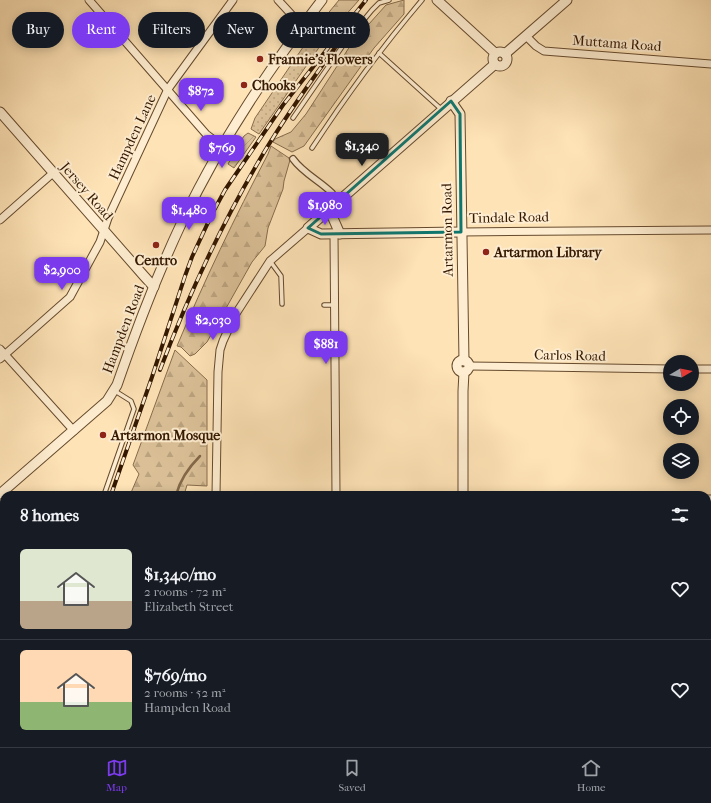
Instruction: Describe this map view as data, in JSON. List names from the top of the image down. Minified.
{"streets":{"street":["Muttama Road","Hampden Lane","Jersey Road","Tindale Road","Artarmon Road","Hampden Road","Carlos Road"]},"crossings":[["Hampden Lane","Jersey Road"],["Jersey Road","Hampden Road"],["Tindale Road","Artarmon Road"],["Artarmon Road","Carlos Road"]],"places":["Frannie's Flowers","Chooks","Centro","Artarmon Library","Artarmon Mosque"],"north":"right","page":{"chip":["Buy","Rent","Filters","New","Apartment"],"price":["$872","$1,340","$769","$1,980","$1,480","$2,900","$2,030","$881"],"heading":"8 homes","list":[{"name":"$1,340/mo","note":"2 rooms · 72 m² · Elizabeth Street"},{"name":"$769/mo","note":"2 rooms · 52 m² · Hampden Road"}],"tabs":["Map","Saved","Home"]}}
